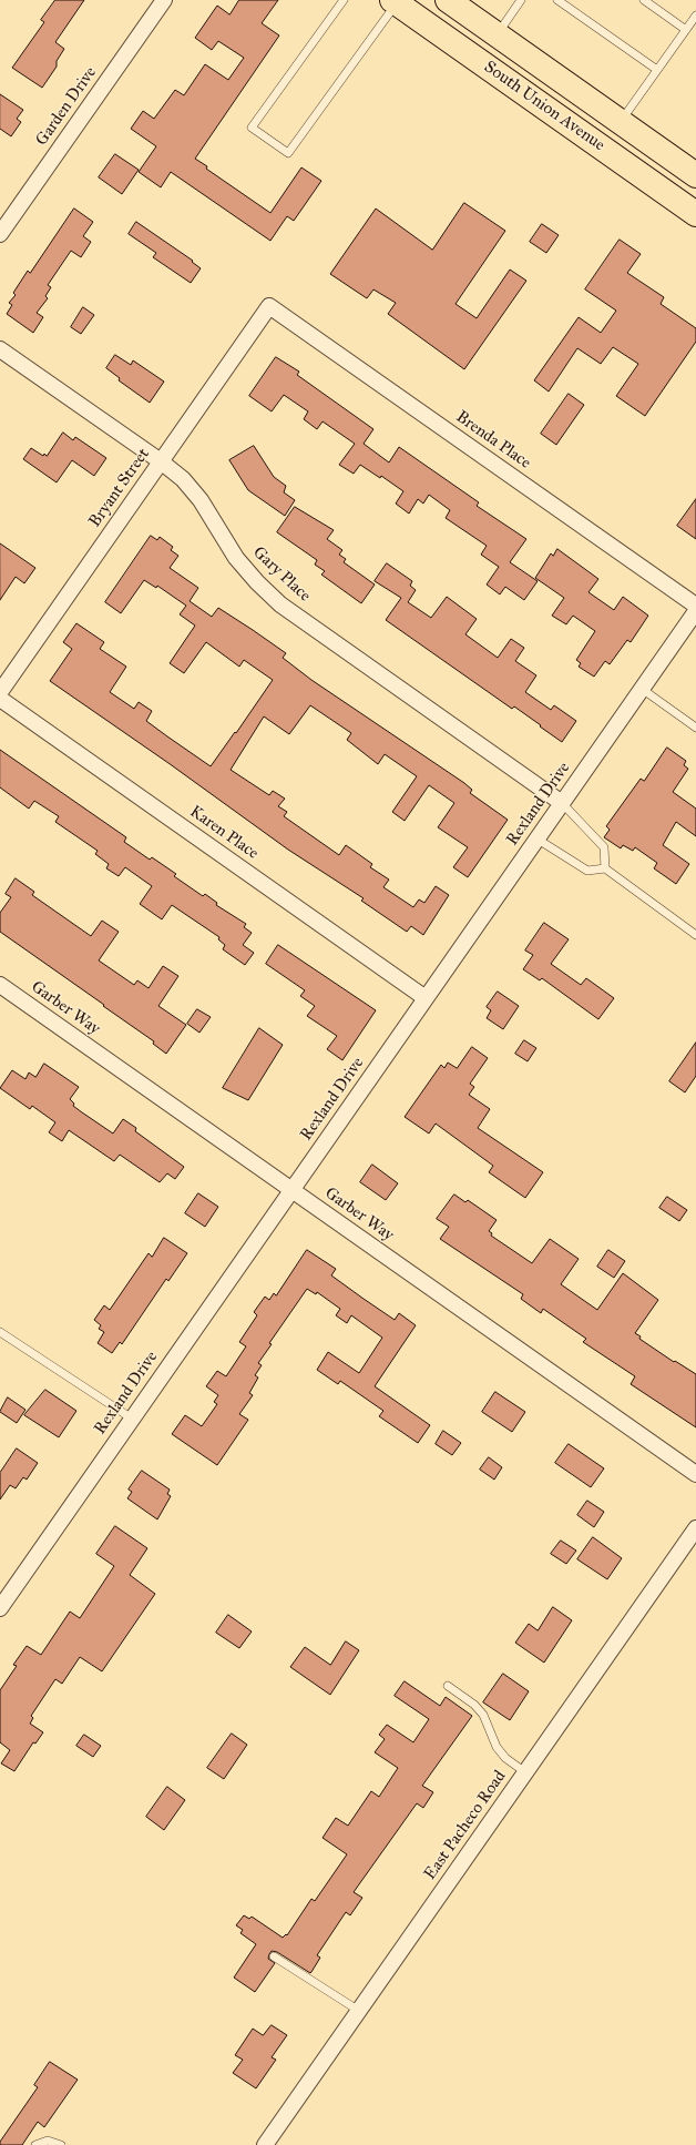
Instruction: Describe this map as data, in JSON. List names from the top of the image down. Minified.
{"streets":{"main road":["South Union Avenue"],"street":["Garden Drive","Brenda Place","Bryant Street","Gary Place","Rexland Drive","Karen Place","Garber Way","East Pacheco Road"]},"crossings":[["Brenda Place","Bryant Street"],["Bryant Street","Gary Place"],["Gary Place","Rexland Drive"],["Rexland Drive","Karen Place"],["Rexland Drive","Garber Way"]]}
